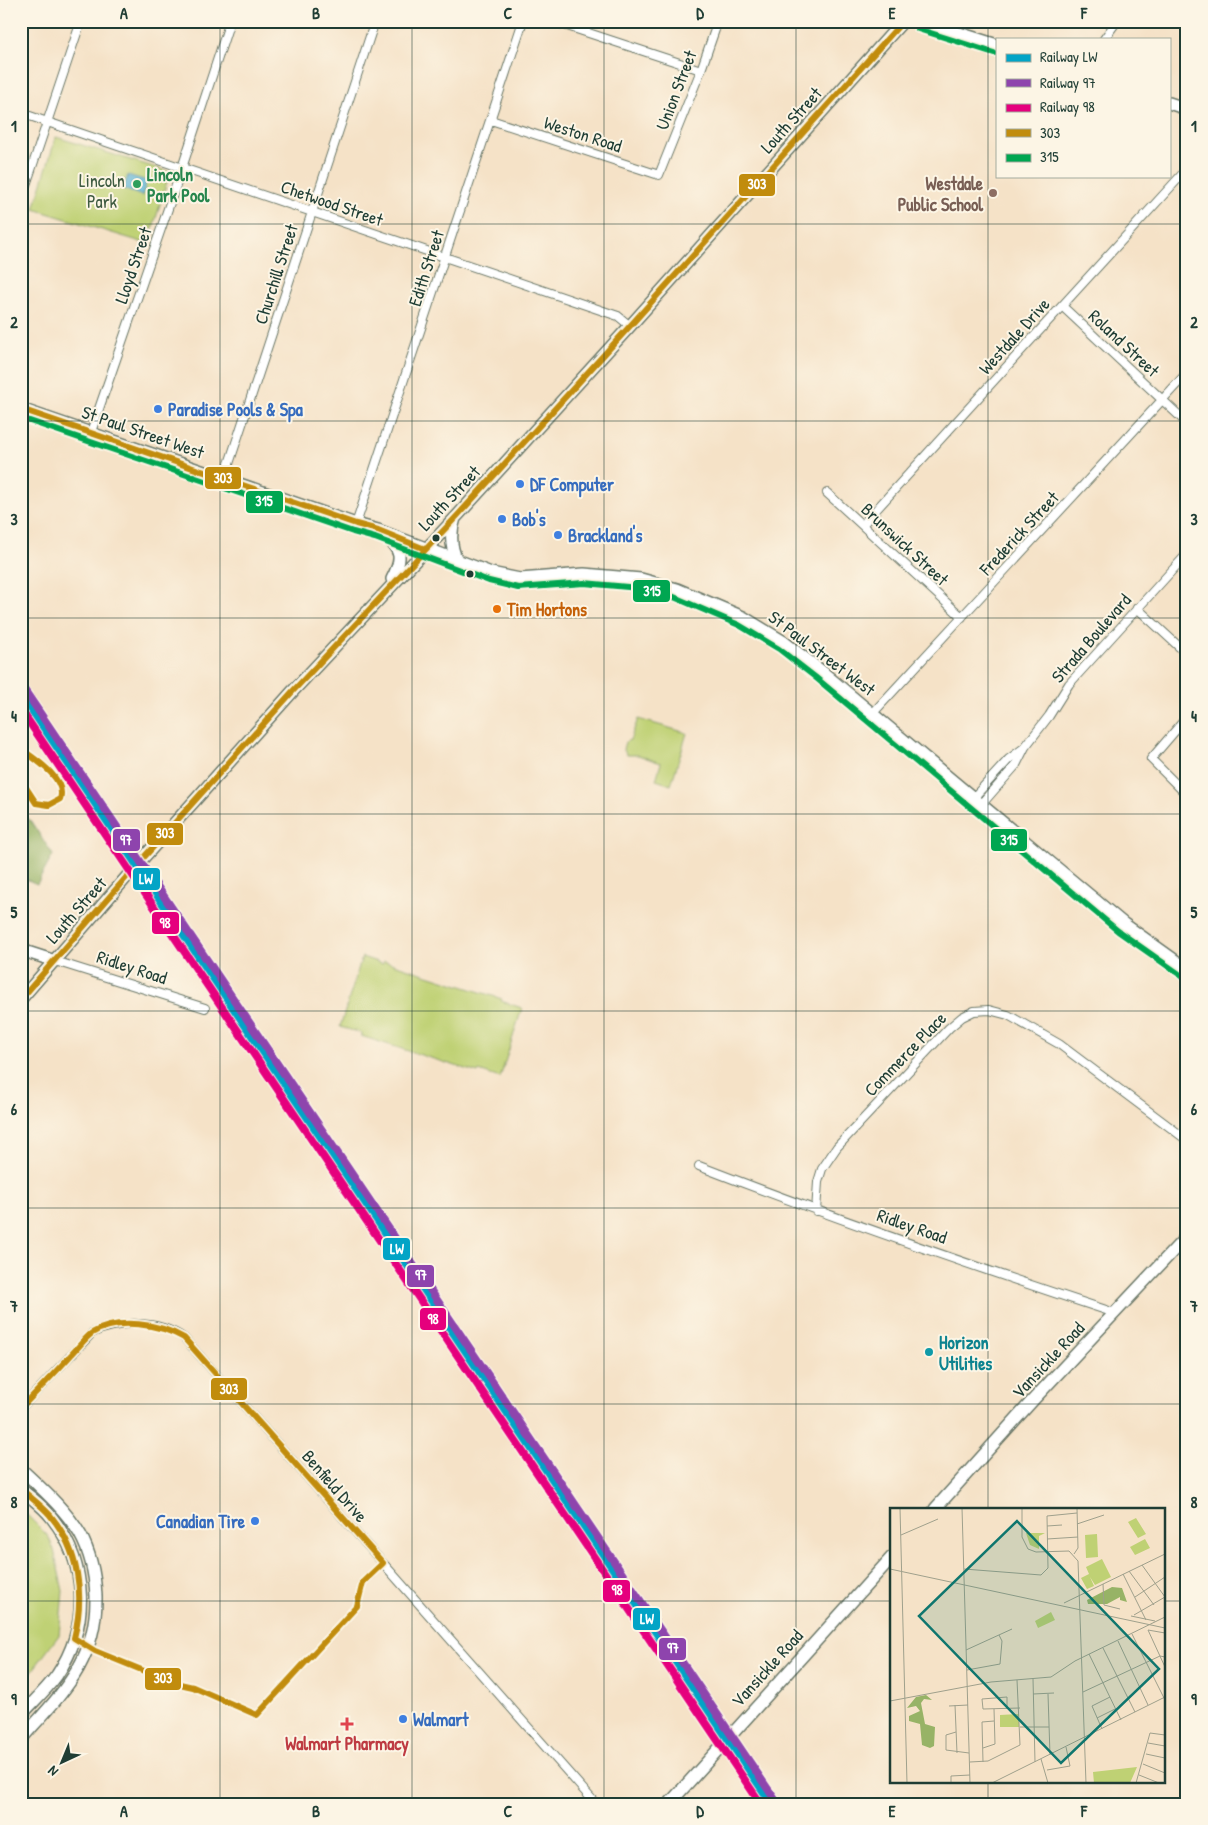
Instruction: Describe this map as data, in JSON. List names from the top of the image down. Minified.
{"streets":{"main road":["Louth Street","St Paul Street West","Ridley Road","Vansickle Road"],"street":["Union Street","Weston Road","Chetwood Street","Lloyd Street","Edith Street","Churchill Street","Westdale Drive","Roland Street","Frederick Street","Brunswick Street","Strada Boulevard","Commerce Place","Benfield Drive"]},"crossings":[["Union Street","Weston Road"],["Louth Street","Chetwood Street"],["Louth Street","St Paul Street West"],["Louth Street","Ridley Road"],["Weston Road","Edith Street"],["Chetwood Street","Lloyd Street"],["Chetwood Street","Edith Street"],["Chetwood Street","Churchill Street"],["Lloyd Street","St Paul Street West"],["Edith Street","St Paul Street West"],["Churchill Street","St Paul Street West"],["Westdale Drive","Roland Street"],["Westdale Drive","Brunswick Street"],["Roland Street","Frederick Street"],["St Paul Street West","Frederick Street"],["St Paul Street West","Strada Boulevard"],["Frederick Street","Brunswick Street"],["Ridley Road","Commerce Place"],["Ridley Road","Vansickle Road"]],"parks":["Lincoln Park"],"places":{"other":["Lincoln Park Pool","Westdale Public School","Paradise Pools & Spa","DF Computer","Bob's","Brackland's","Tim Hortons","Horizon Utilities","Canadian Tire","Walmart"],"health":["Walmart Pharmacy"]},"lines":["transit line 303","transit line 315","rail line 97","rail line LW","rail line 98"],"legend":["Railway LW","Railway 97","Railway 98","303","315"],"north":"bottom left","grid":{"columns":["A","B","C","D","E","F"],"rows":["1","2","3","4","5","6","7","8","9"]}}
